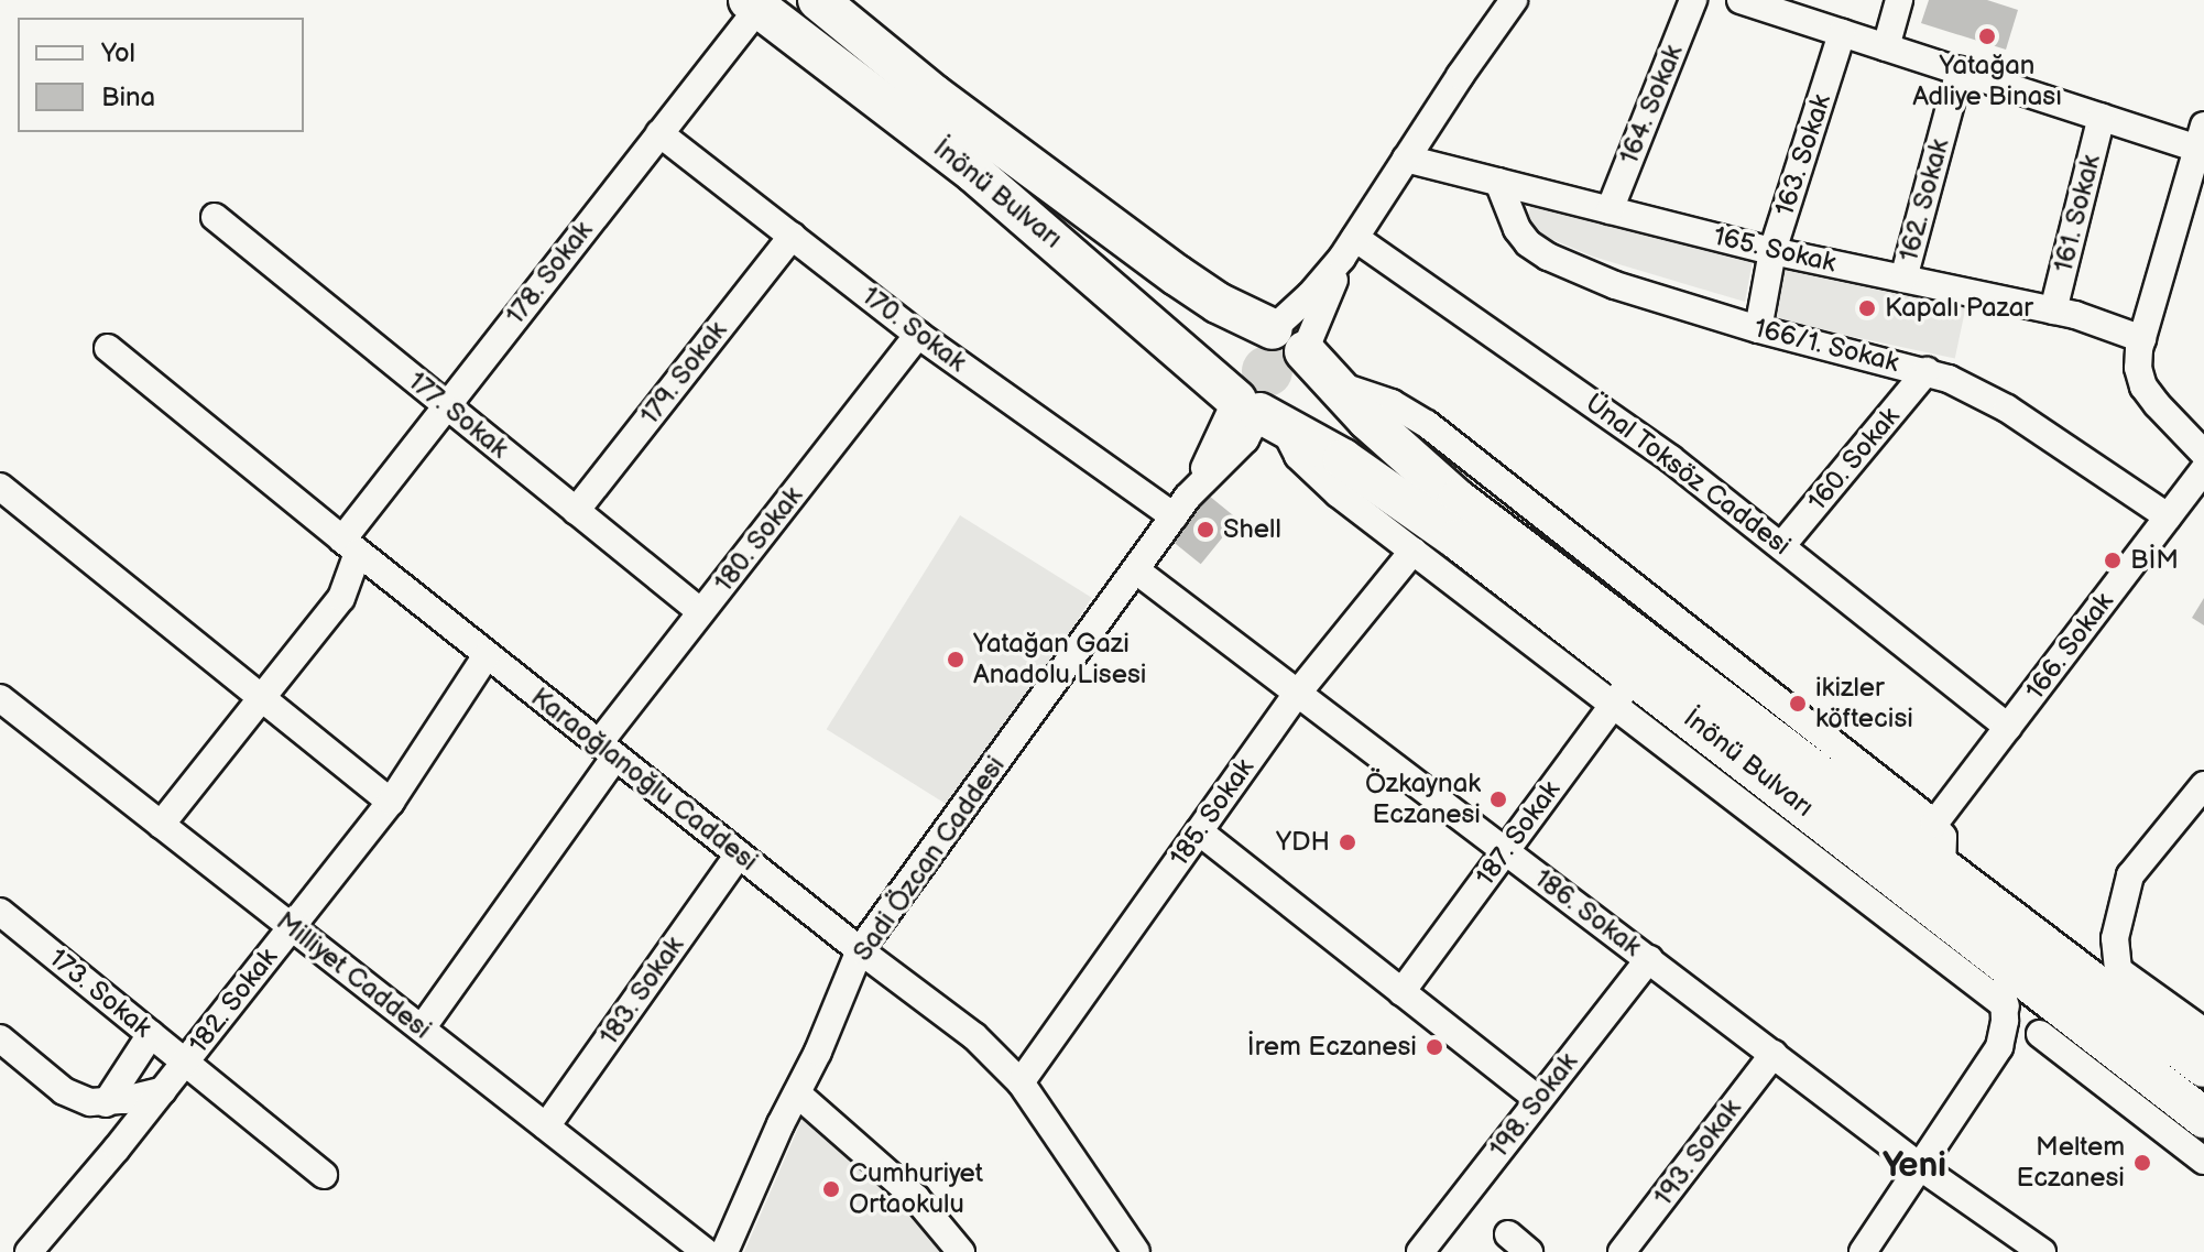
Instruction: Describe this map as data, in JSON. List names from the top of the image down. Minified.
{"streets":{"highway":["İnönü Bulvarı"],"street":["164. Sokak","163. Sokak","162. Sokak","161. Sokak","165. Sokak","178. Sokak","170. Sokak","166/1. Sokak","179. Sokak","177. Sokak","160. Sokak","Ünal Toksöz Caddesi","180. Sokak","166. Sokak","Karaoğlanoğlu Caddesi","185. Sokak","187. Sokak","Sadi Özcan Caddesi","186. Sokak","Milliyet Caddesi","183. Sokak","173. Sokak","182. Sokak","198. Sokak","193. Sokak"]},"crossings":[["164. Sokak","165. Sokak"],["163. Sokak","165. Sokak"],["163. Sokak","166/1. Sokak"],["İnönü Bulvarı","178. Sokak"],["İnönü Bulvarı","185. Sokak"],["İnönü Bulvarı","187. Sokak"],["İnönü Bulvarı","Sadi Özcan Caddesi"],["162. Sokak","165. Sokak"],["161. Sokak","165. Sokak"],["165. Sokak","166/1. Sokak"],["178. Sokak","170. Sokak"],["178. Sokak","177. Sokak"],["178. Sokak","Karaoğlanoğlu Caddesi"],["178. Sokak","Milliyet Caddesi"],["170. Sokak","179. Sokak"],["170. Sokak","180. Sokak"],["170. Sokak","Sadi Özcan Caddesi"],["166/1. Sokak","160. Sokak"],["166/1. Sokak","166. Sokak"],["179. Sokak","177. Sokak"],["177. Sokak","180. Sokak"],["160. Sokak","Ünal Toksöz Caddesi"],["Ünal Toksöz Caddesi","166. Sokak"],["180. Sokak","Karaoğlanoğlu Caddesi"],["180. Sokak","Milliyet Caddesi"],["Karaoğlanoğlu Caddesi","185. Sokak"],["Karaoğlanoğlu Caddesi","Sadi Özcan Caddesi"],["Karaoğlanoğlu Caddesi","183. Sokak"],["Karaoğlanoğlu Caddesi","182. Sokak"],["185. Sokak","186. Sokak"],["187. Sokak","186. Sokak"],["Sadi Özcan Caddesi","186. Sokak"],["186. Sokak","198. Sokak"],["186. Sokak","193. Sokak"],["Milliyet Caddesi","183. Sokak"],["Milliyet Caddesi","182. Sokak"],["173. Sokak","182. Sokak"]],"districts":["Yeni"],"places":["Yatağan Adliye Binası","Kapalı Pazar","Shell","BİM","Yatağan Gazi Anadolu Lisesi","ikizler köftecisi","Özkaynak Eczanesi","YDH","İrem Eczanesi","Meltem Eczanesi","Cumhuriyet Ortaokulu"],"legend":["Yol","Bina"]}
